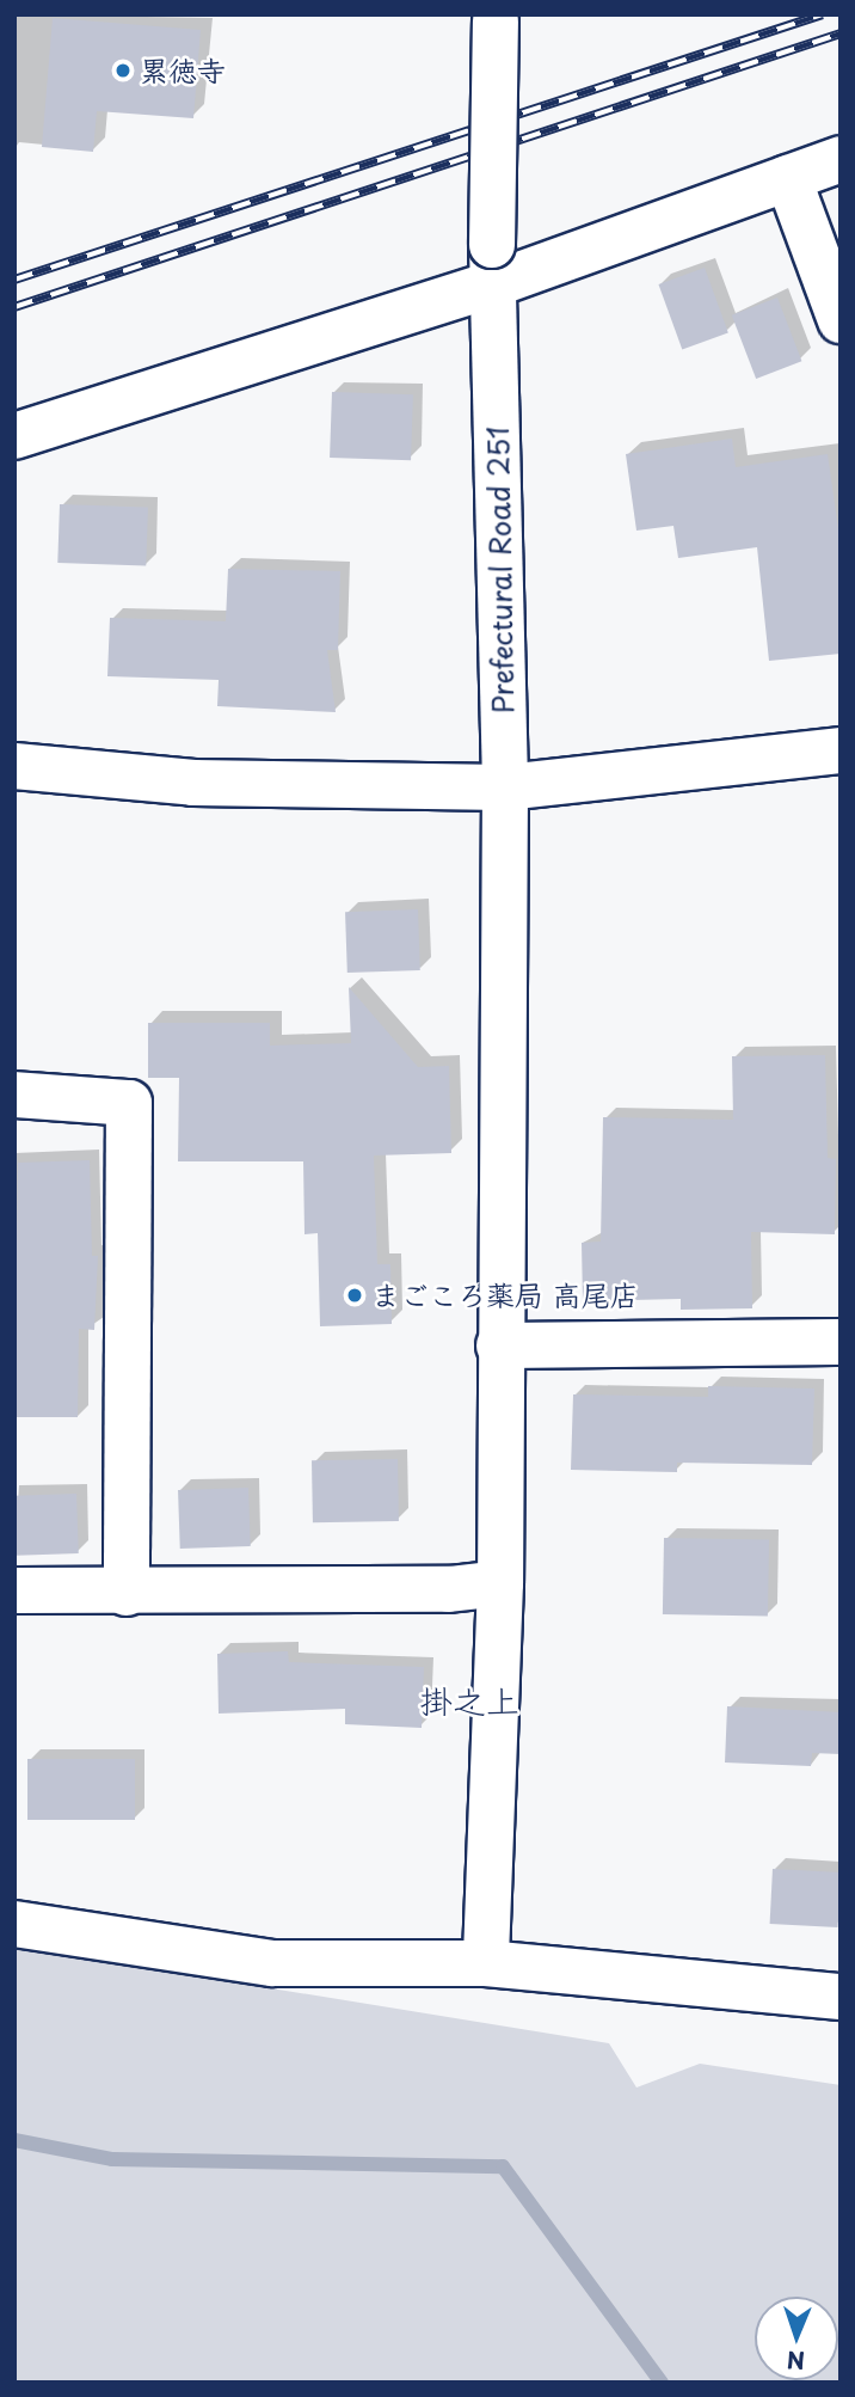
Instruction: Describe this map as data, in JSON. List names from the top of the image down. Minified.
{"streets":{"street":["Prefectural Road 251"]},"districts":["掛之上"],"places":["累徳寺","まごころ薬局 高尾店"],"north":"bottom"}
